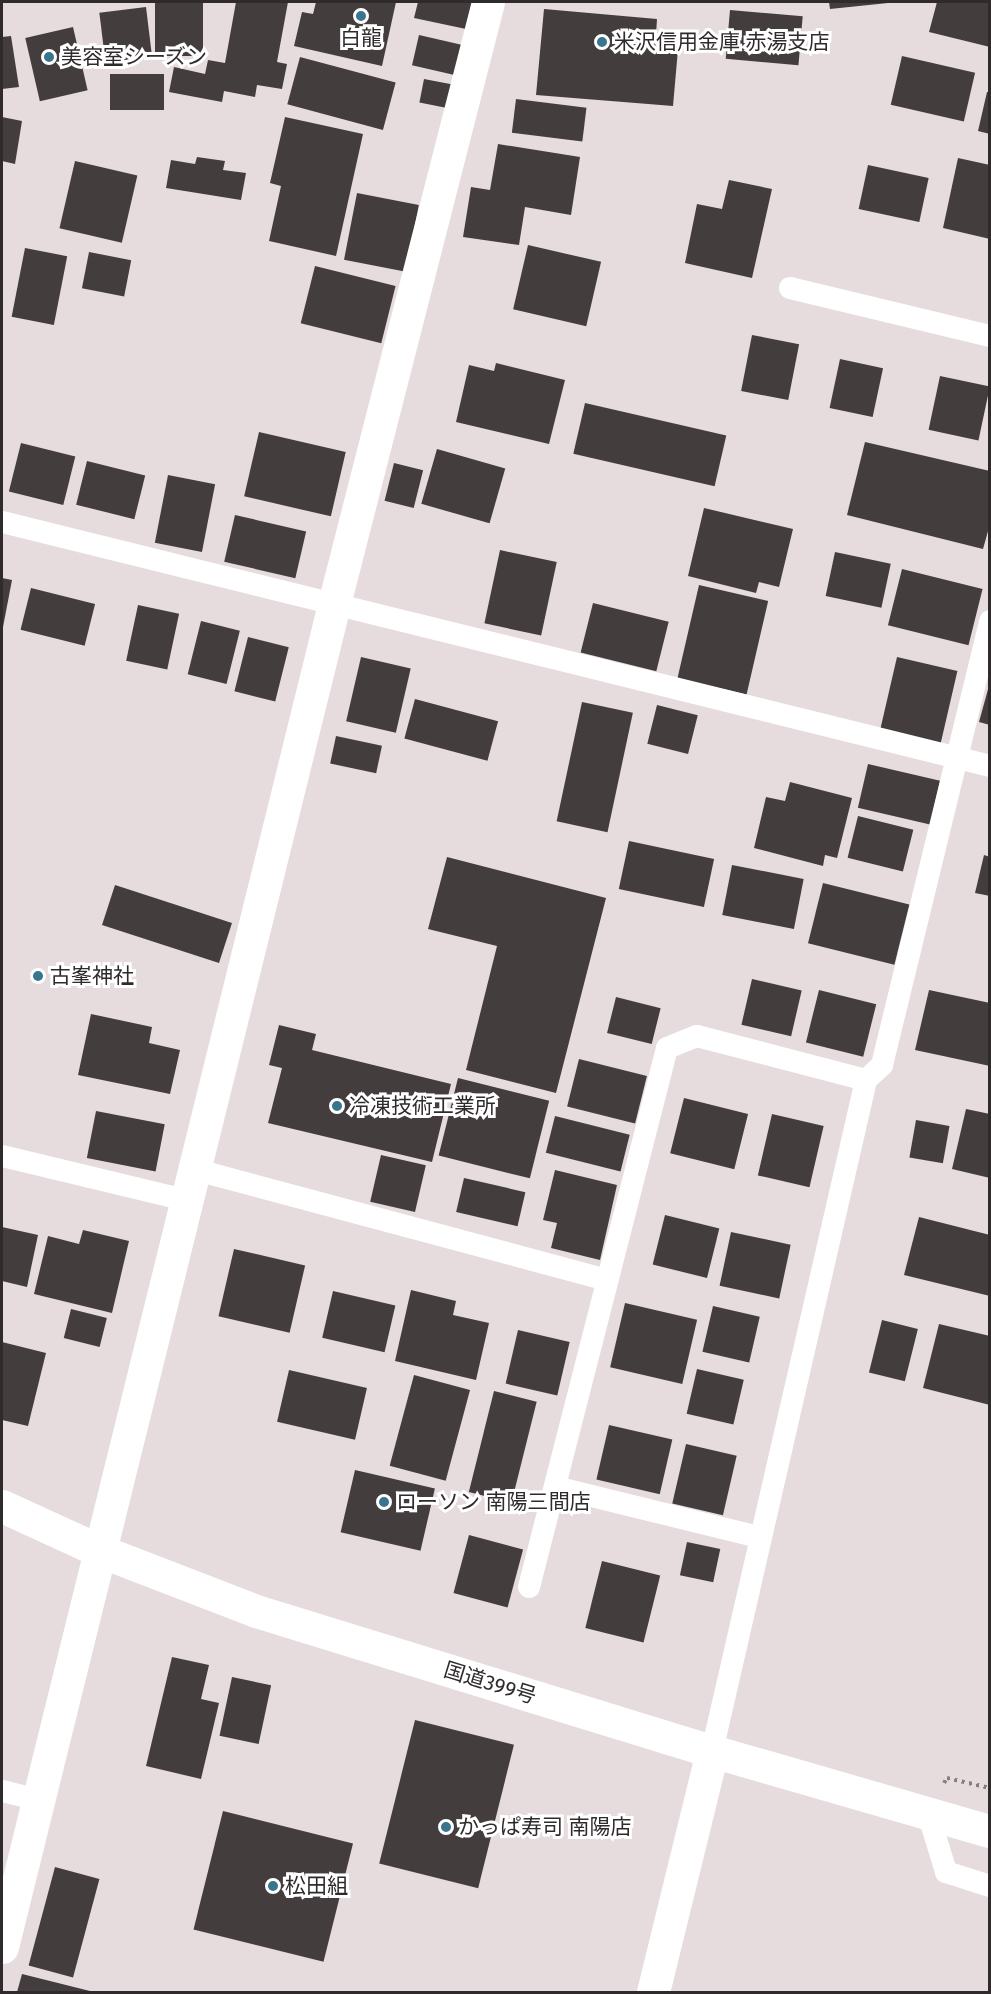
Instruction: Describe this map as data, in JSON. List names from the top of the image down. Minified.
{"streets":{"main road":["国道399号"]},"places":["白龍","米沢信用金庫 赤湯支店","美容室シーズン","古峯神社","冷凍技術工業所","ローソン 南陽三間店","かっぱ寿司 南陽店","松田組"]}
